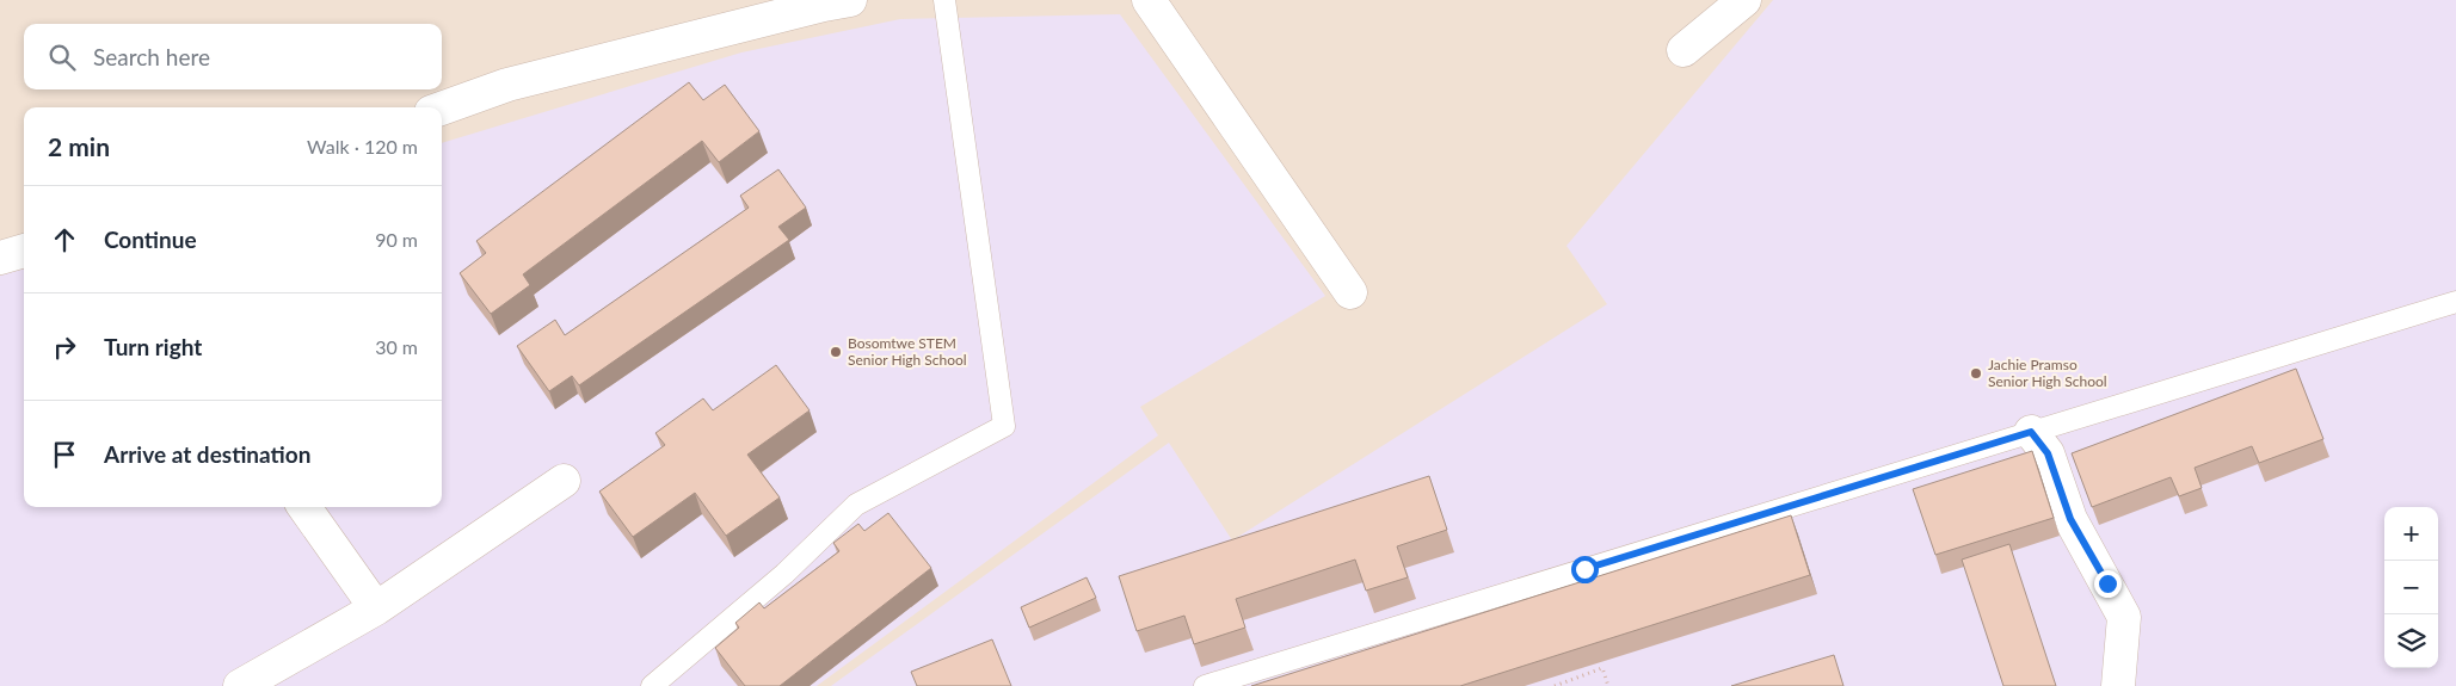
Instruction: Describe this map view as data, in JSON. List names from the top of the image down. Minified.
{"places":["Bosomtwe STEM Senior High School","Jachie Pramso Senior High School"],"page":{"search":"Search here","heading":["2 min","Walk · 120 m"],"list":[["Continue","90 m"],["Turn right","30 m"],"Arrive at destination"],"map_buttons":["+","−"]}}
